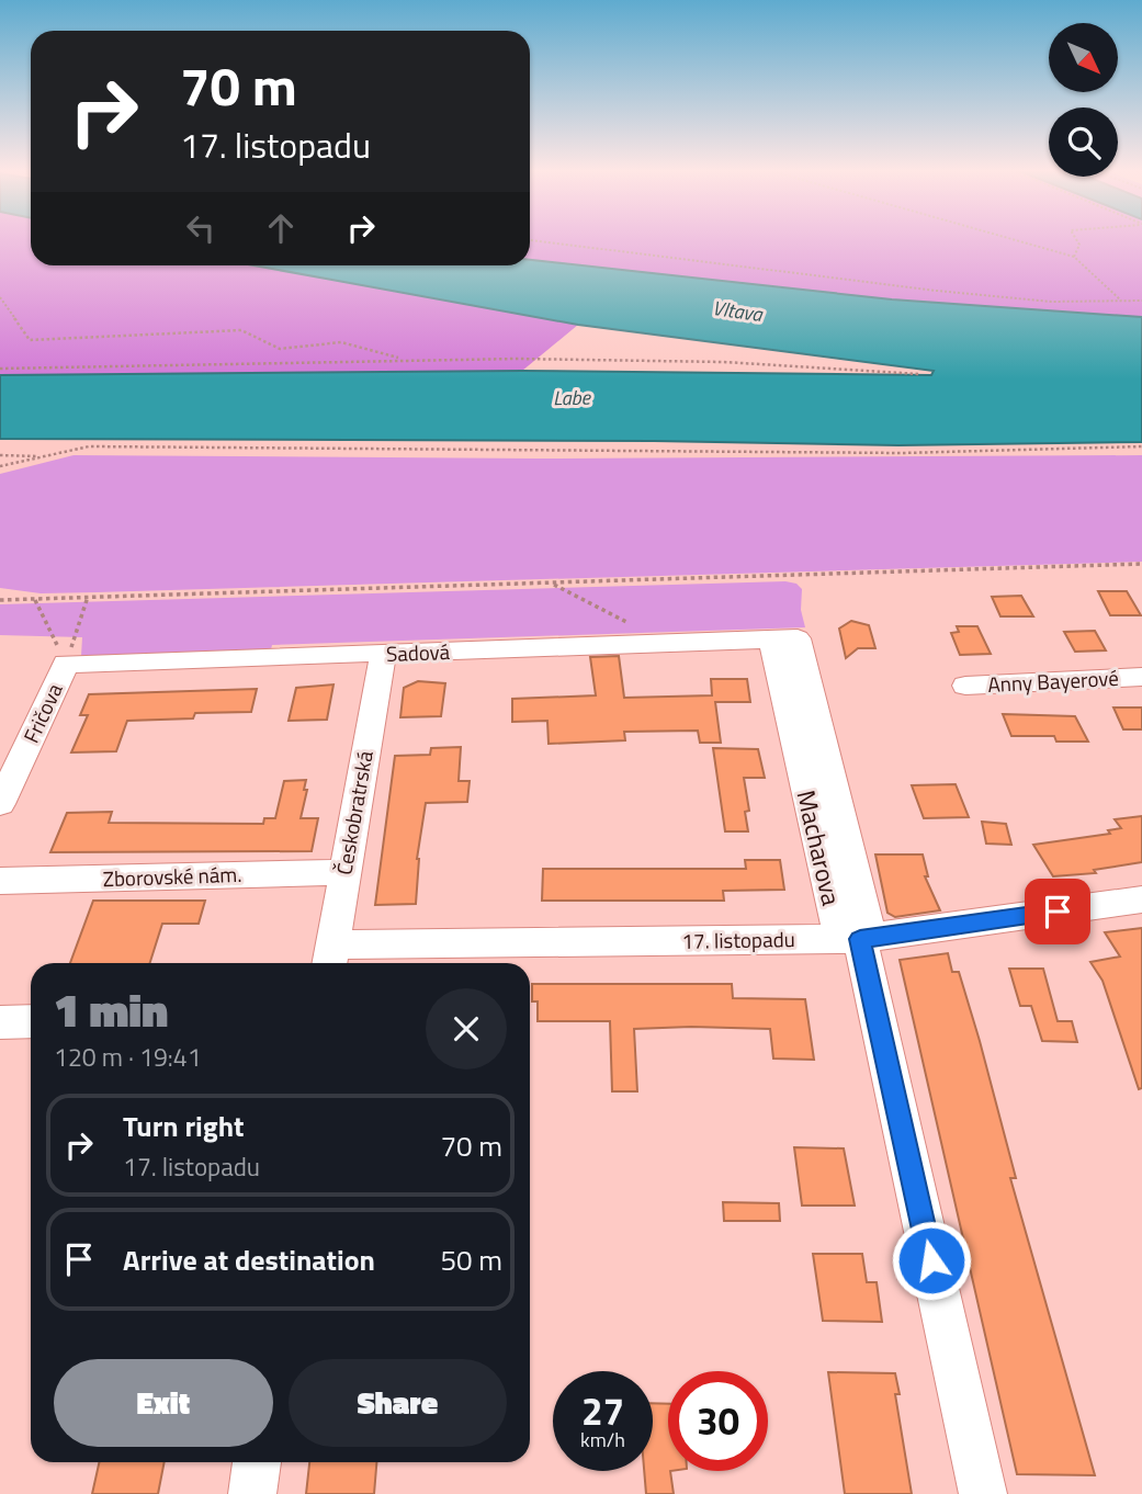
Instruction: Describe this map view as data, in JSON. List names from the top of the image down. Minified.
{"streets":{"street":["Sadová","Anny Bayerové","Fričova","Českobratrská","Macharova","Zborovské nám.","17. listopadu"]},"crossings":[["Sadová","Fričova"],["Sadová","Českobratrská"],["Sadová","Macharova"],["Českobratrská","Zborovské nám."],["Českobratrská","17. listopadu"],["Macharova","17. listopadu"]],"water":["Vltava","Labe"],"north":"bottom right","page":{"turn":["70 m","17. listopadu"],"heading":["1 min","120 m · 19:41"],"list":[{"name":"Turn right","note":"17. listopadu","value":"70 m"},{"name":"Arrive at destination","value":"50 m"}],"buttons":["Exit","Share"],"speed":"27 km/h","limit":"30"}}
